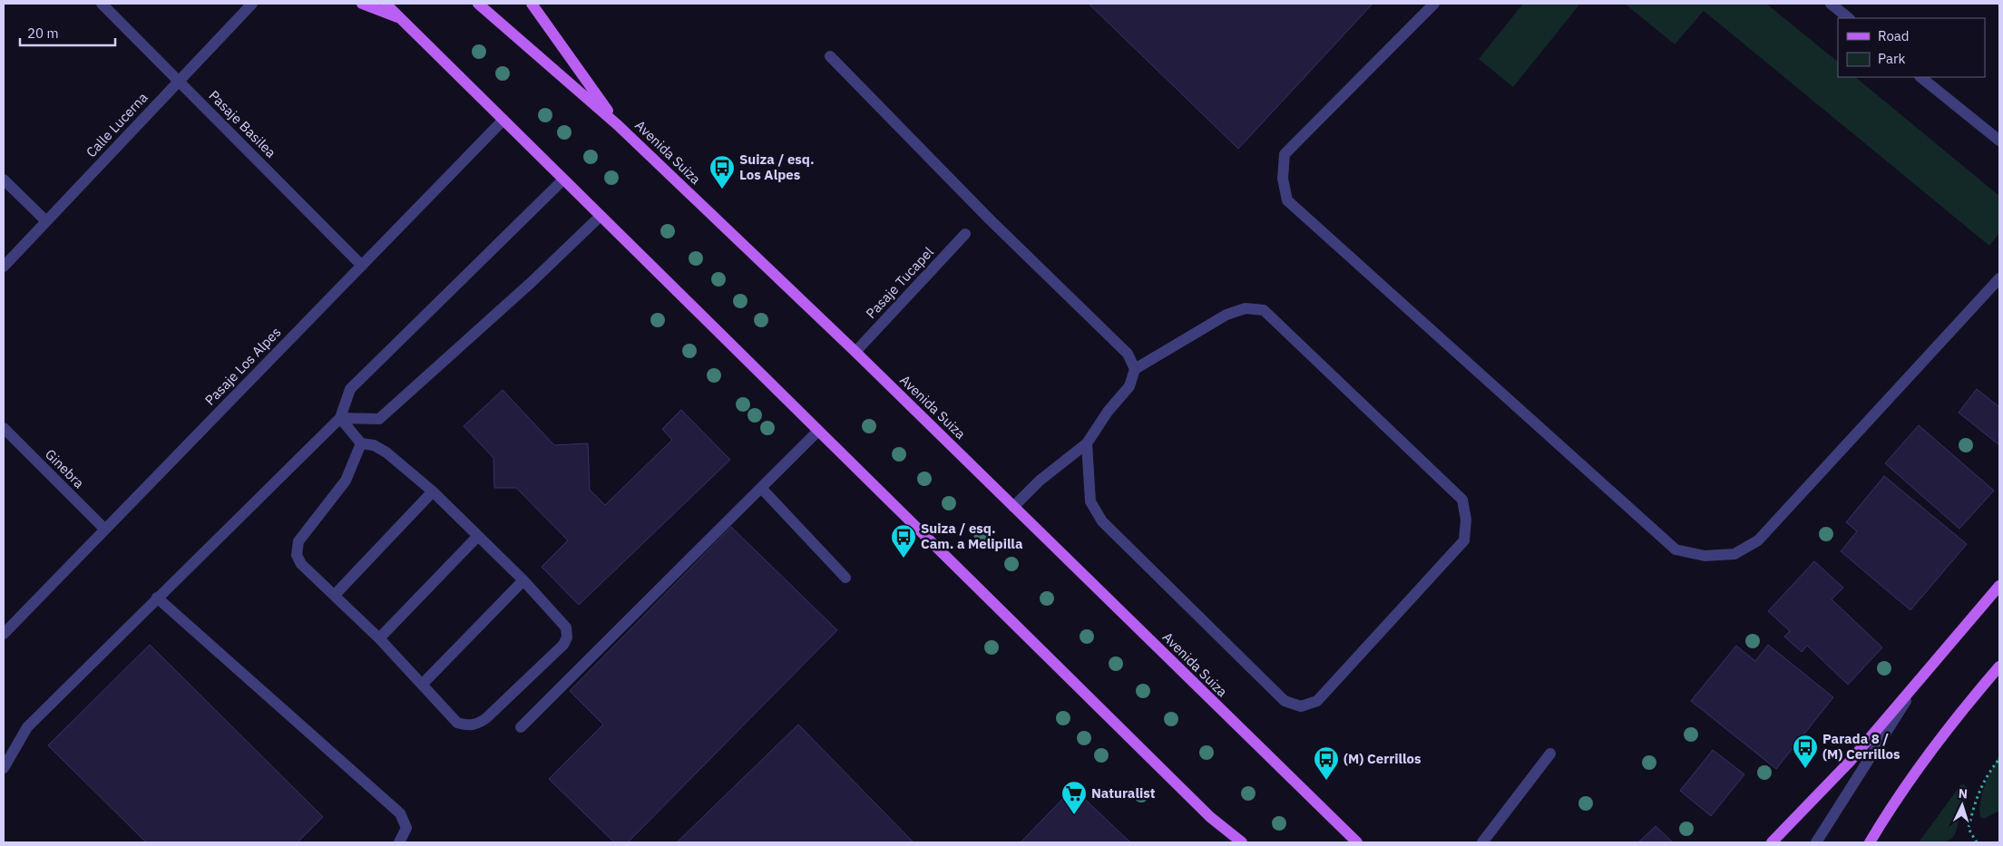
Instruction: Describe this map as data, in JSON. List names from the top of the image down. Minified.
{"streets":{"main road":["Avenida Suiza"],"street":["Pasaje Basilea","Calle Lucerna","Pasaje Tucapel","Pasaje Los Alpes","Ginebra"]},"crossings":[["Pasaje Basilea","Calle Lucerna"],["Pasaje Basilea","Pasaje Los Alpes"],["Avenida Suiza","Pasaje Tucapel"],["Pasaje Los Alpes","Ginebra"]],"places":{"bus stop":["Suiza / esq. Los Alpes","Suiza / esq. Cam. a Melipilla","Parada 8 / (M) Cerrillos","(M) Cerrillos"],"supermarket":["Naturalist"]},"legend":["Road","Park"],"scale_bar":"20 m","north":"top"}
